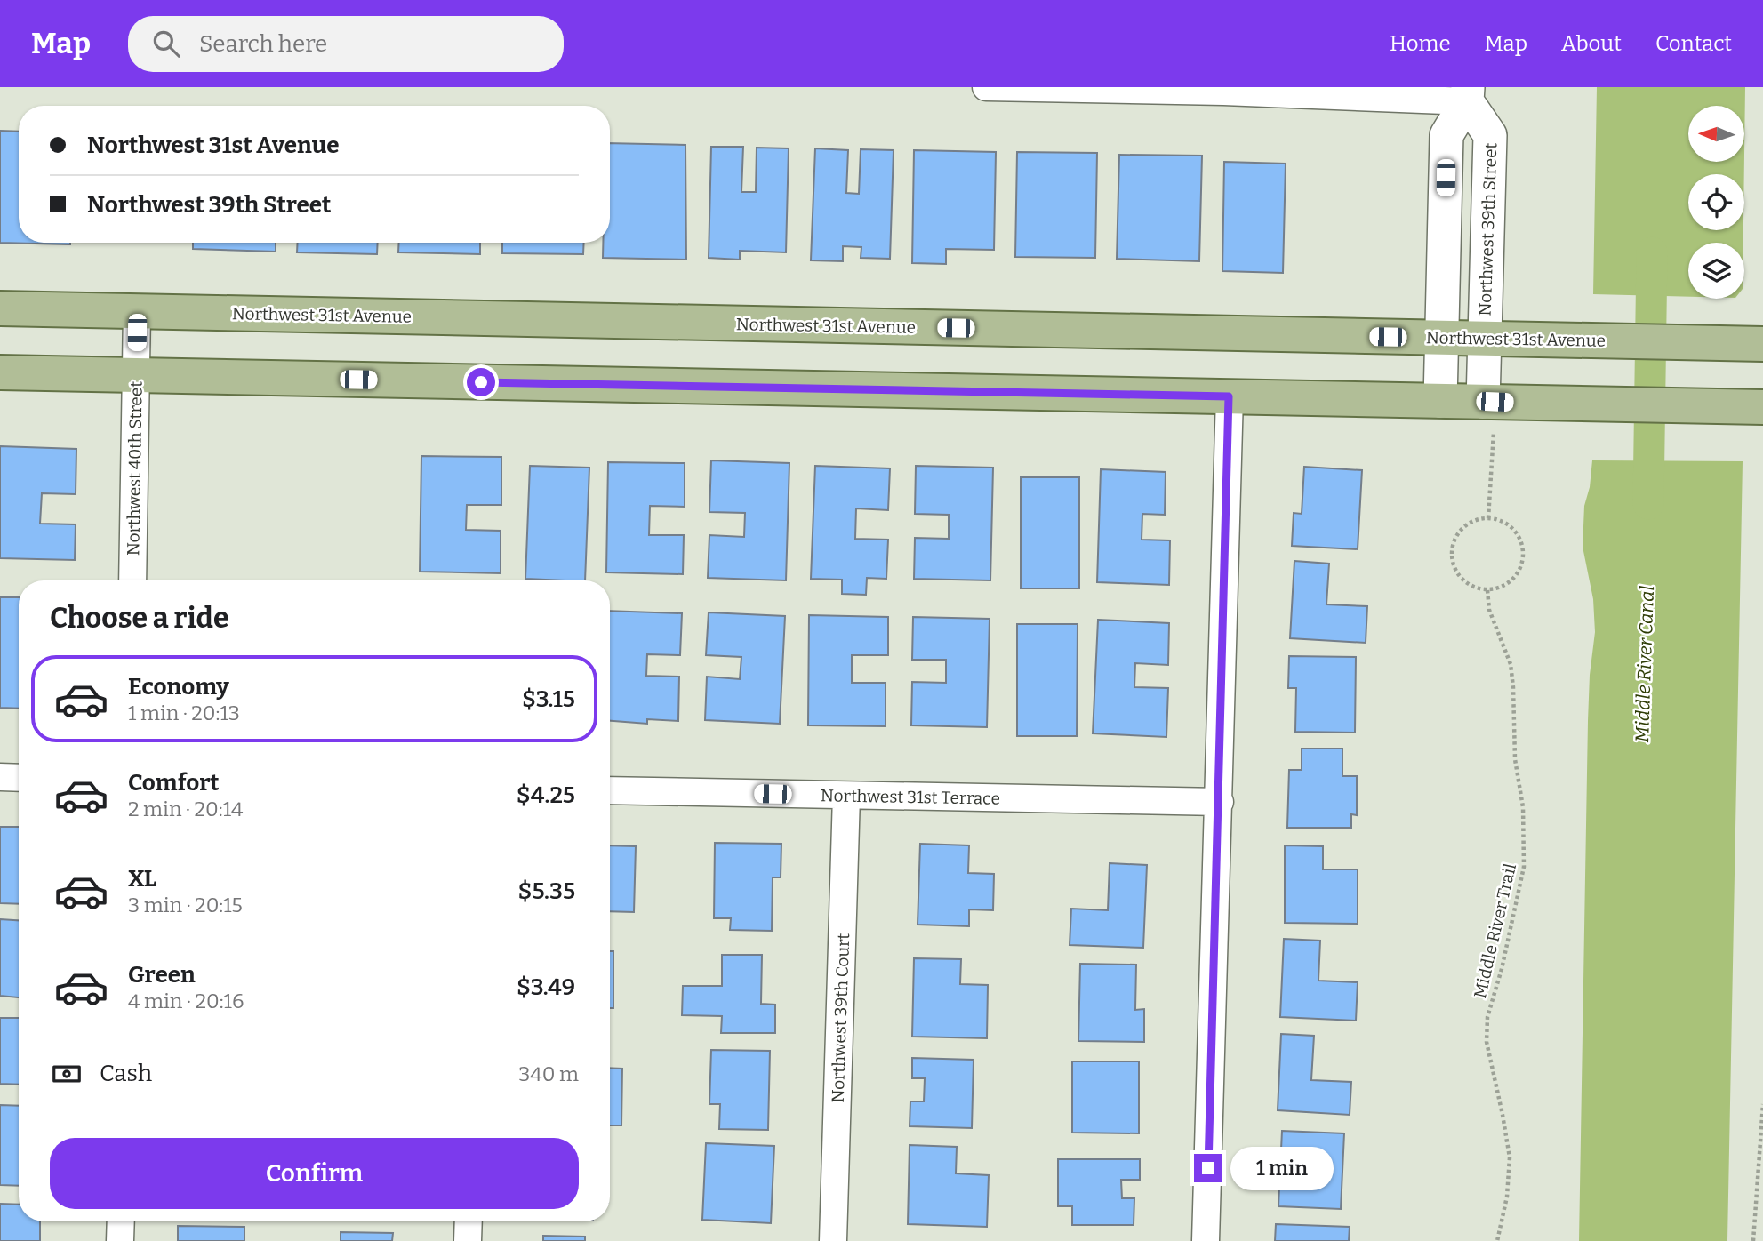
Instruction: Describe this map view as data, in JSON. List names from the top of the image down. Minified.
{"streets":{"main road":["Northwest 31st Avenue"],"street":["Northwest 39th Street","Northwest 40th Street","Northwest 31st Terrace","Northwest 39th Court"],"path":["Middle River Trail"]},"crossings":[["Northwest 39th Street","Northwest 31st Avenue"],["Northwest 31st Avenue","Northwest 40th Street"],["Northwest 31st Terrace","Northwest 39th Court"]],"water":["Middle River Canal"],"north":"left","page":{"header":"Map","search":"Search here","nav":["Home","Map","About","Contact"],"banner":["Northwest 31st Avenue","Northwest 39th Street"],"heading":"Choose a ride","list":[{"name":"Economy","note":"1 min · 20:13","value":"$3.15"},{"name":"Comfort","note":"2 min · 20:14","value":"$4.25"},{"name":"XL","note":"3 min · 20:15","value":"$5.35"},{"name":"Green","note":"4 min · 20:16","value":"$3.49"}],"pay":["Cash","340 m"],"buttons":"Confirm","bubble":"1 min"}}
